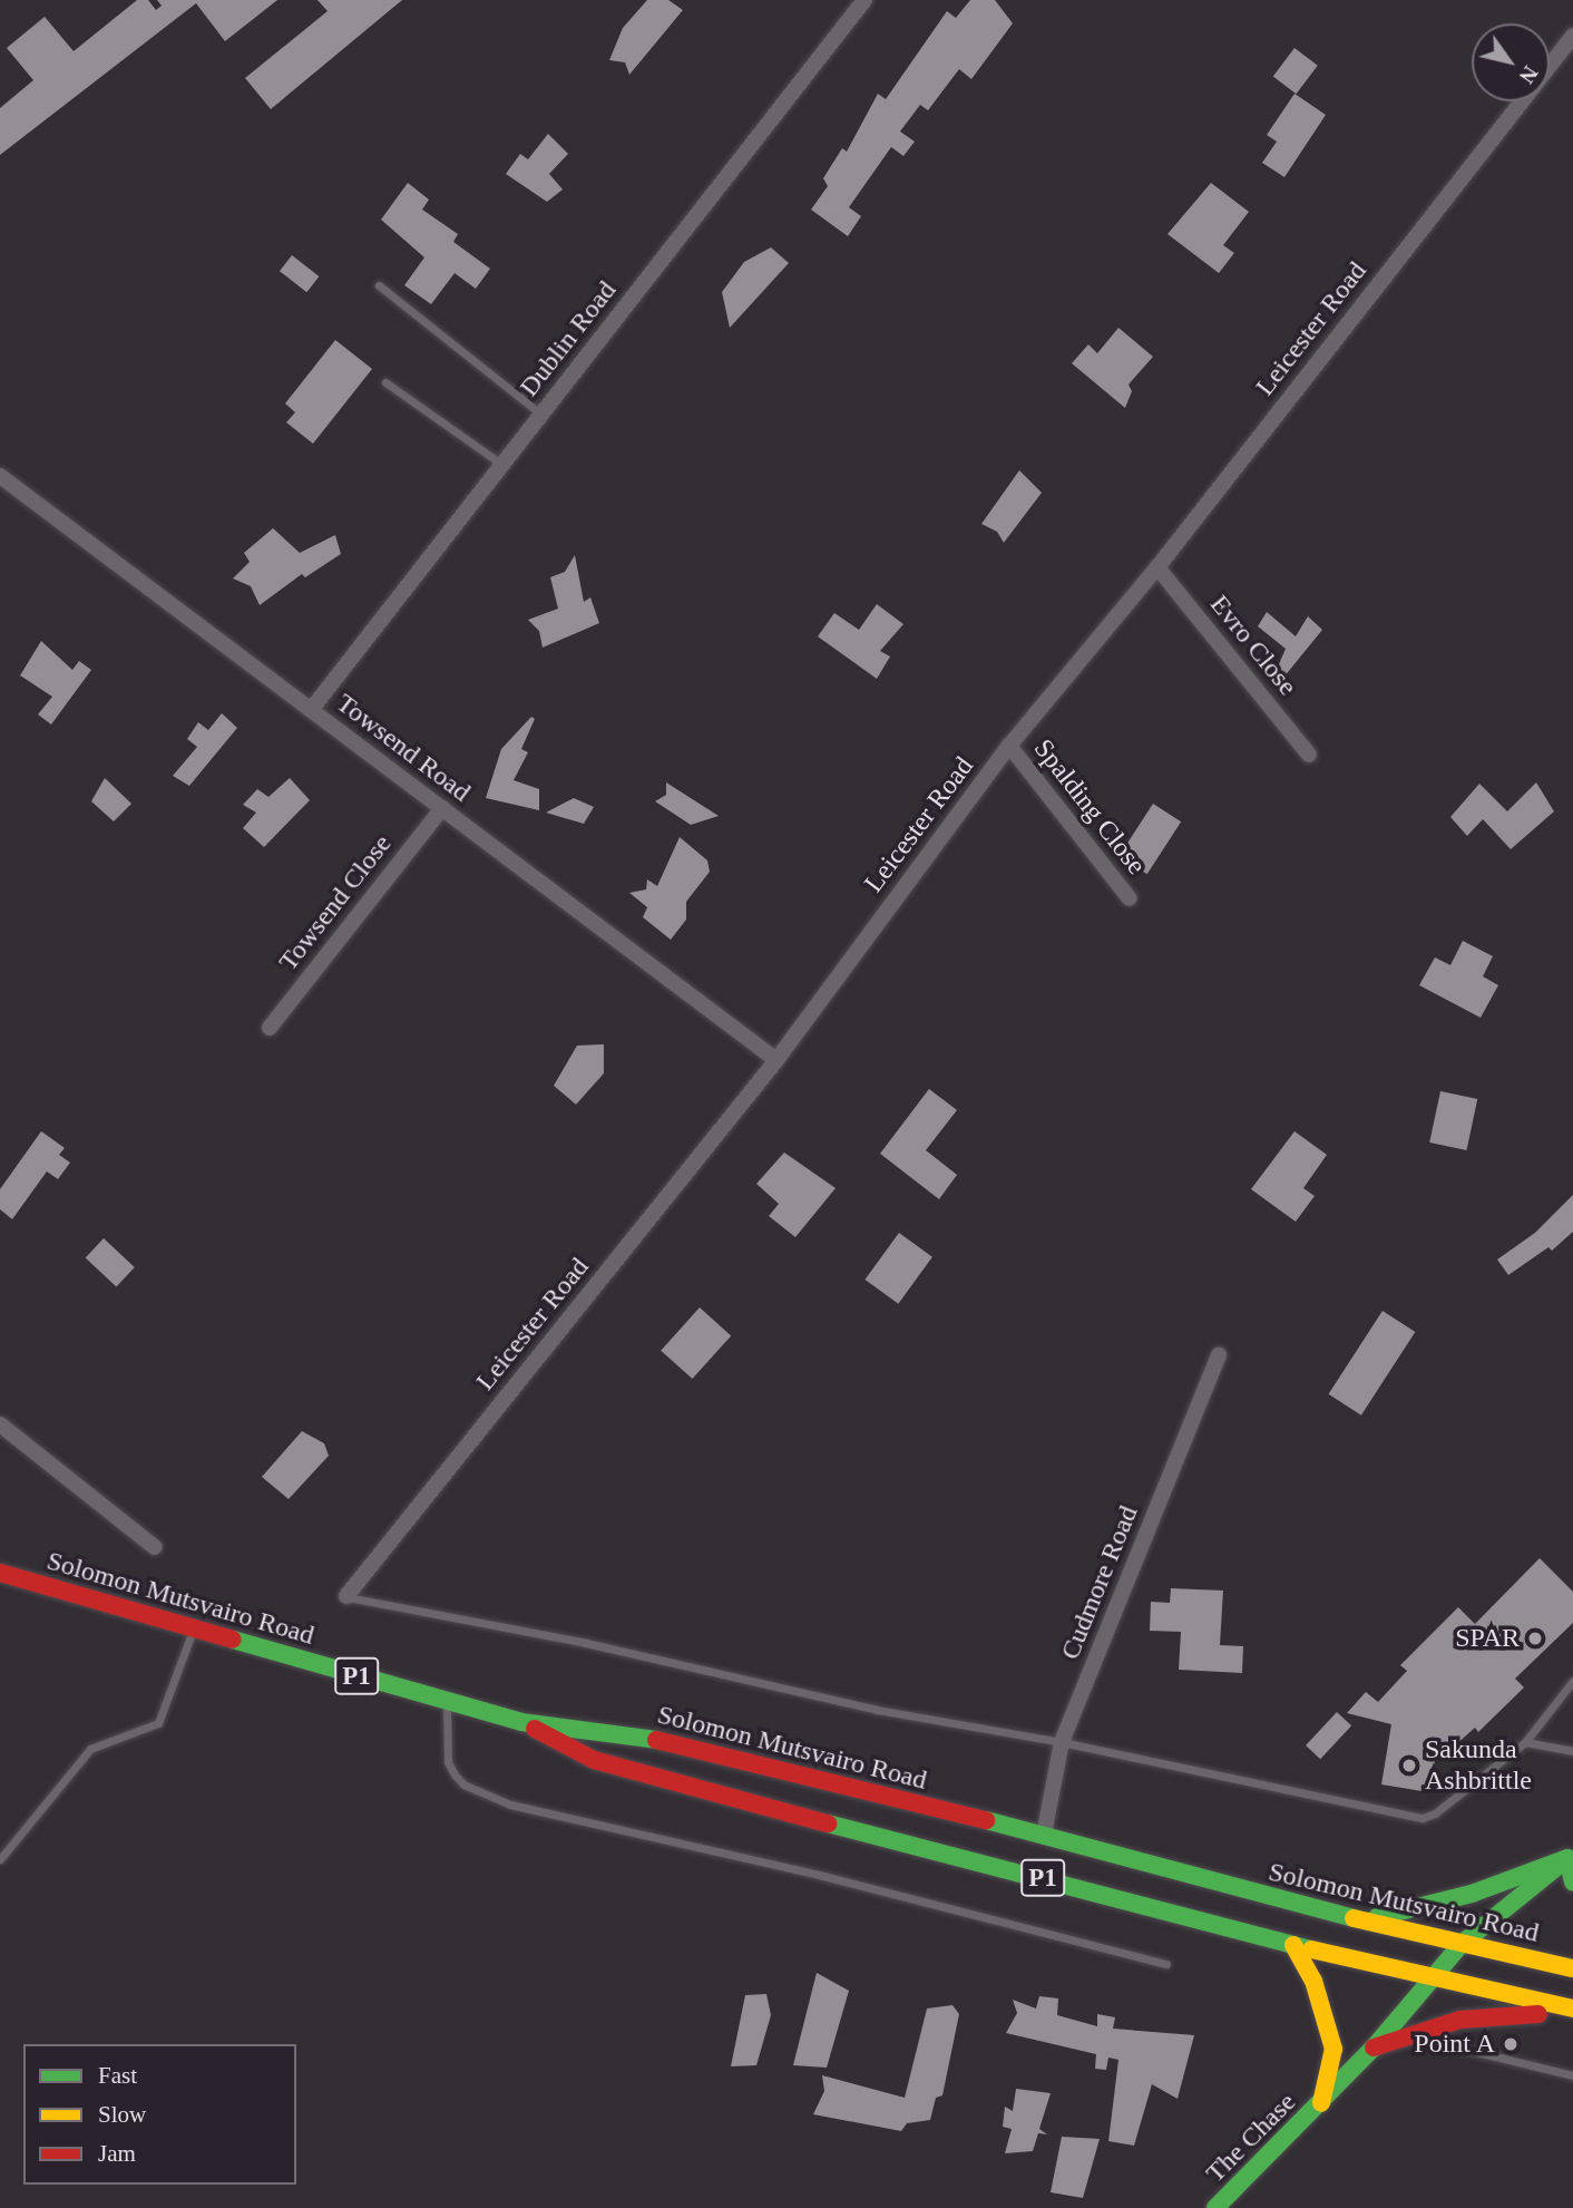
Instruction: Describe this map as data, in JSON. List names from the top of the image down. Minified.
{"streets":{"main road":["Solomon Mutsvairo Road","P1","The Chase"],"street":["Leicester Road","Dublin Road","Evro Close","Towsend Road","Spalding Close","Towsend Close","Cudmore Road"]},"crossings":[["Leicester Road","Evro Close"],["Leicester Road","Towsend Road"],["Leicester Road","Spalding Close"],["Dublin Road","Towsend Road"],["Towsend Road","Towsend Close"],["Cudmore Road","Solomon Mutsvairo Road"],["Solomon Mutsvairo Road","P1"],["Solomon Mutsvairo Road","The Chase"],["P1","The Chase"]],"places":["SPAR","Sakunda Ashbrittle","Point A"],"legend":["Fast","Slow","Jam"],"north":"bottom right"}
